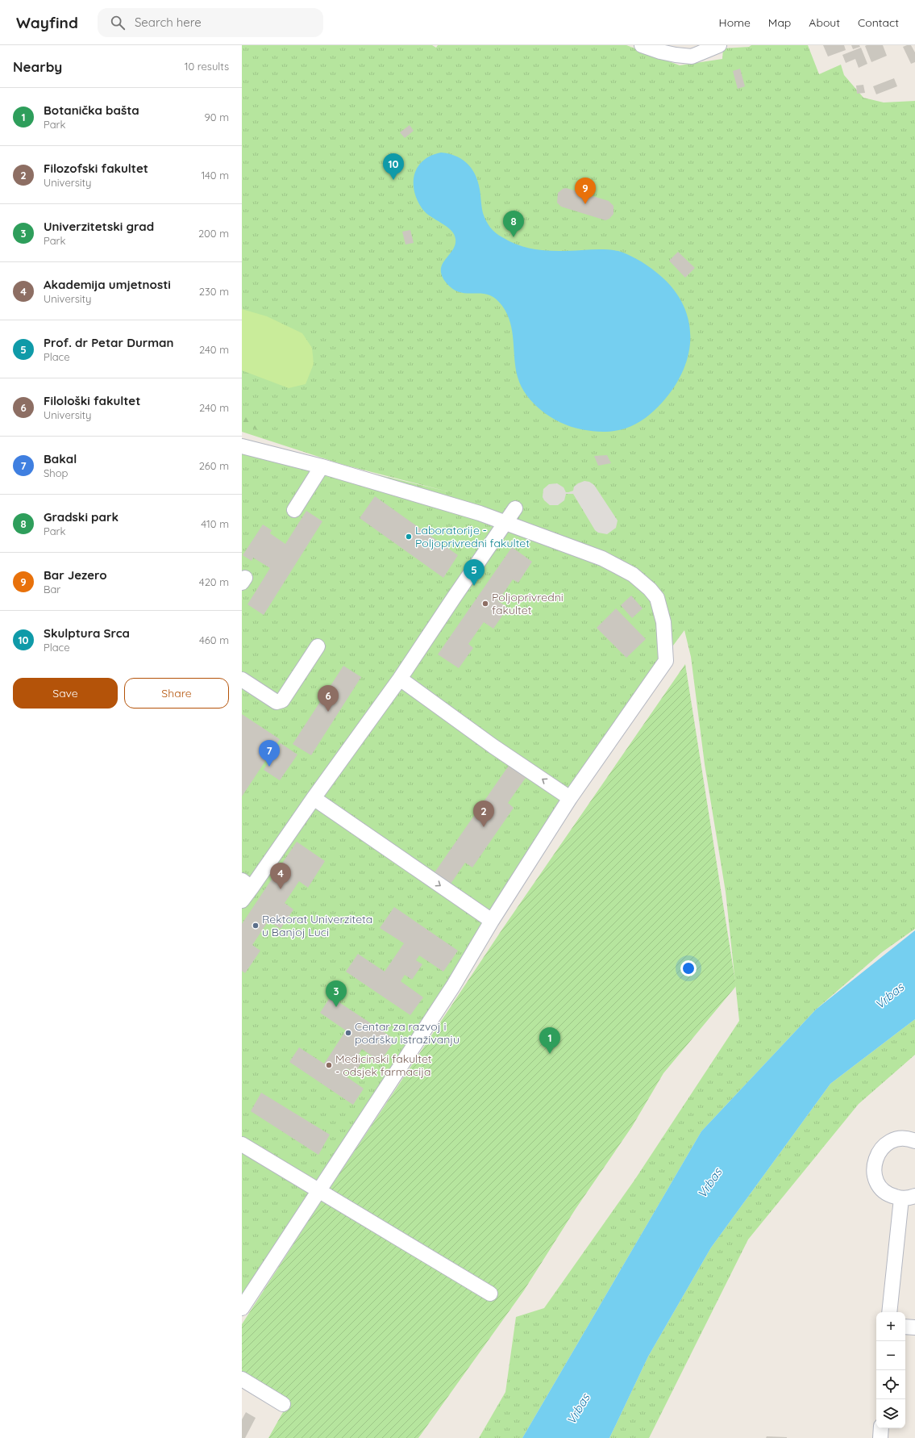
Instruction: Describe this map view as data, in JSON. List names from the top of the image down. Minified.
{"water":["Vrbas"],"places":["Laboratorije - Poljoprivredni fakultet","Poljoprivredni fakultet","Rektorat Univerziteta u Banjoj Luci","Centar za razvoj i podršku istraživanju","Medicinski fakultet - odsjek farmacija"],"page":{"header":"Wayfind","search":"Search here","nav":["Home","Map","About","Contact"],"heading":["Nearby","10 results"],"list":[{"mark":"1","name":"Botanička bašta","note":"Park","value":"90 m"},{"mark":"2","name":"Filozofski fakultet","note":"University","value":"140 m"},{"mark":"3","name":"Univerzitetski grad","note":"Park","value":"200 m"},{"mark":"4","name":"Akademija umjetnosti","note":"University","value":"230 m"},{"mark":"5","name":"Prof. dr Petar Durman","note":"Place","value":"240 m"},{"mark":"6","name":"Filološki fakultet","note":"University","value":"240 m"},{"mark":"7","name":"Bakal","note":"Shop","value":"260 m"},{"mark":"8","name":"Gradski park","note":"Park","value":"410 m"},{"mark":"9","name":"Bar Jezero","note":"Bar","value":"420 m"},{"mark":"10","name":"Skulptura Srca","note":"Place","value":"460 m"}],"pins":["10","9","8","5","6","7","2","4","3","1"],"buttons":["Save","Share"],"map_buttons":["+","−"]}}
